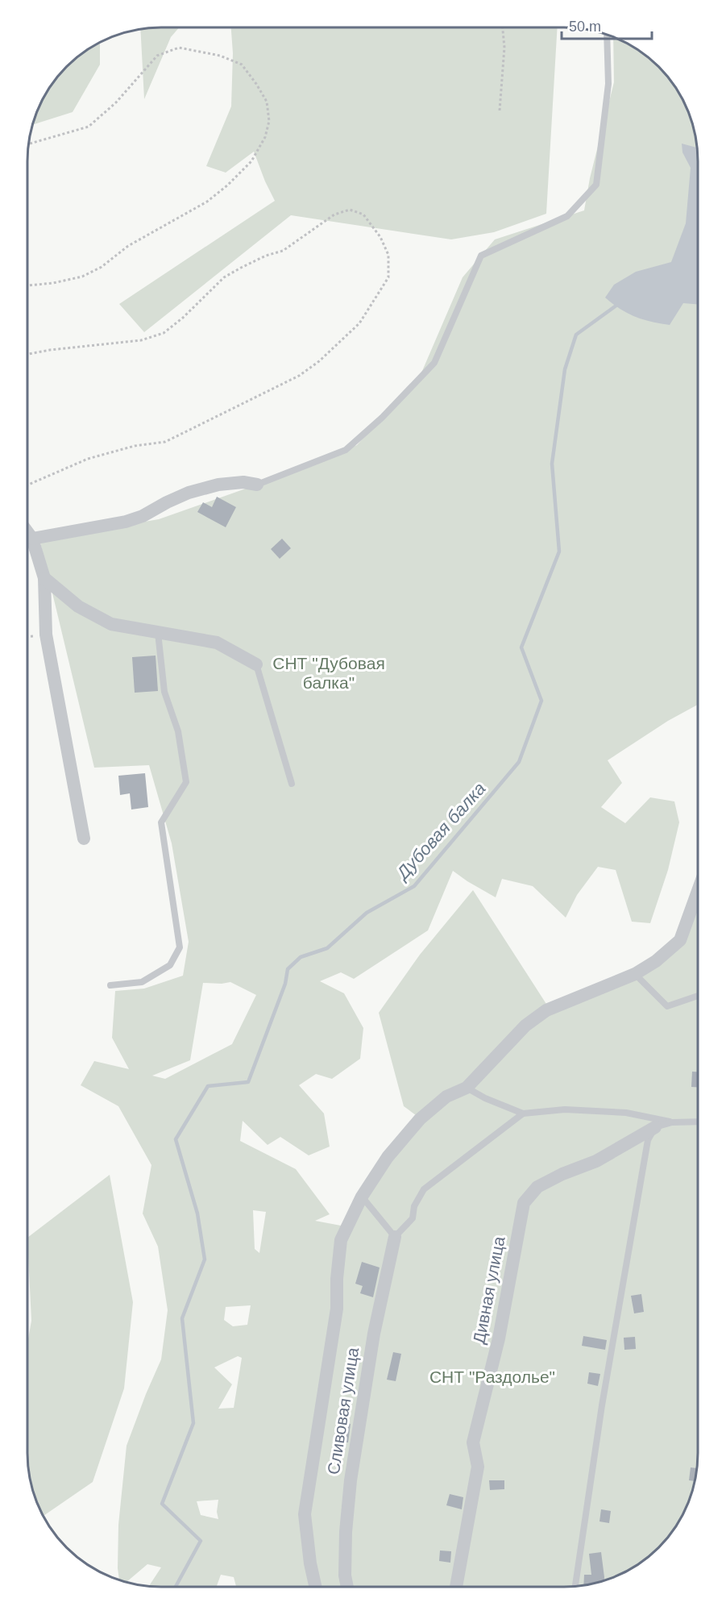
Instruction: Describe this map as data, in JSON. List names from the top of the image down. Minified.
{"streets":{"street":["Дивная улица","Сливовая улица"]},"water":["Дубовая балка"],"parks":["СНТ \"Дубовая балка\"","СНТ \"Раздолье\""],"scale_bar":"50 m"}
